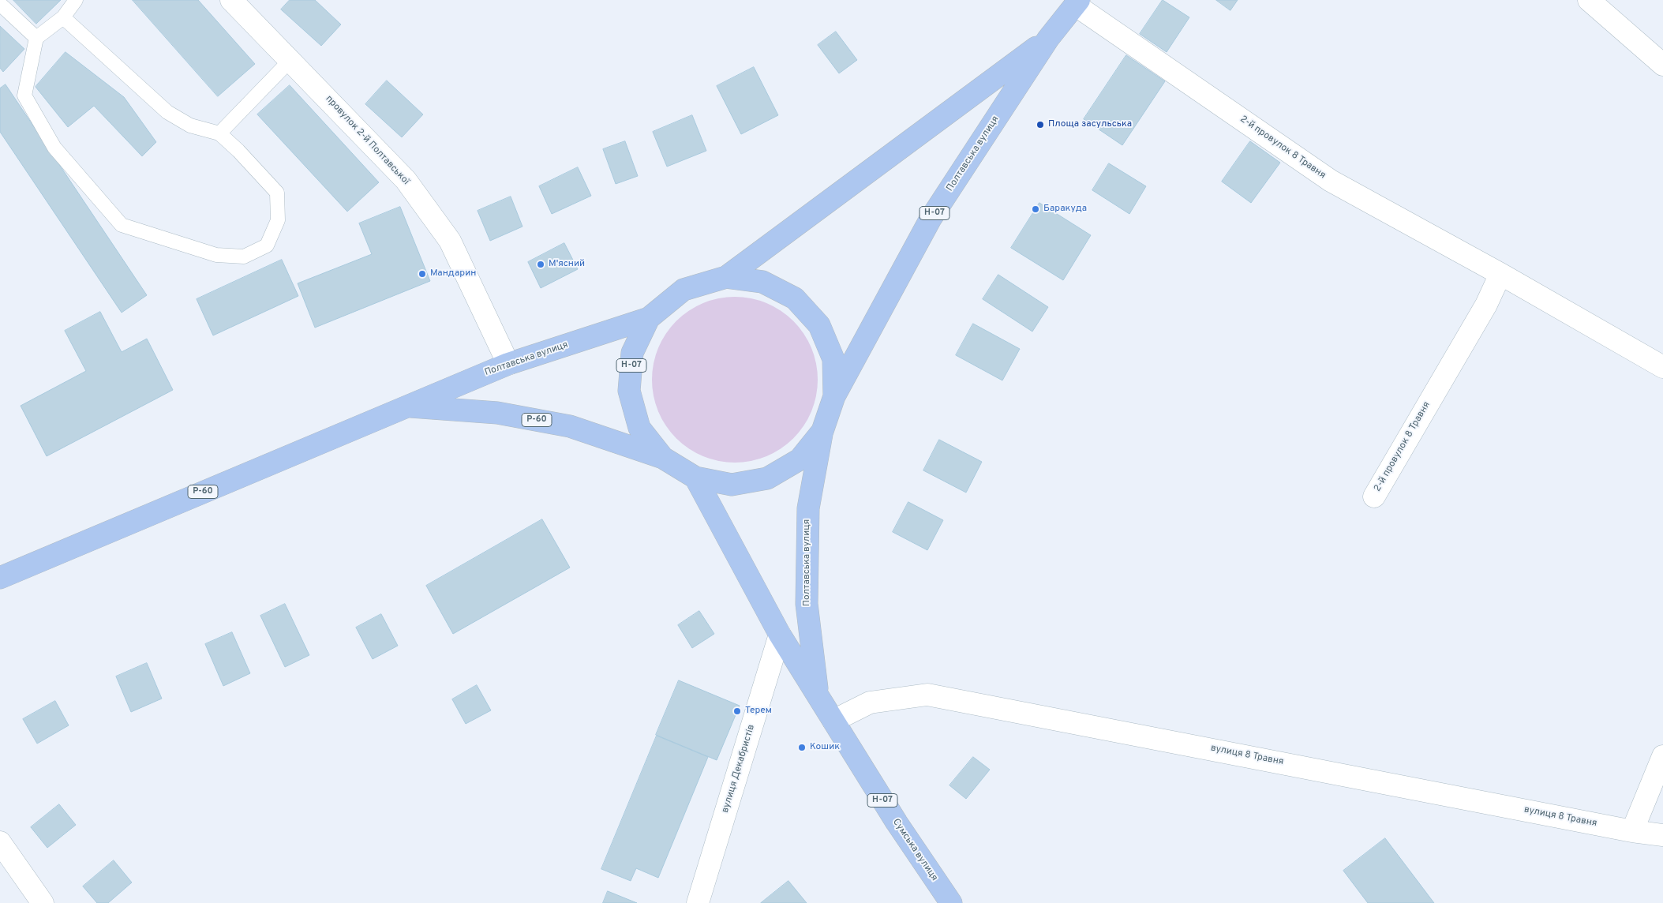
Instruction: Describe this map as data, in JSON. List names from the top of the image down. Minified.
{"streets":{"main road":["Полтавська вулиця","Н-07","Р-60","Сумська вулиця"],"street":["провулок 2-й Полтавської","2-й провулок 8 Травня","вулиця 8 Травня","вулиця Декабристів"]},"crossings":[["провулок 2-й Полтавської","Полтавська вулиця"],["2-й провулок 8 Травня","Полтавська вулиця"],["Полтавська вулиця","Н-07"],["Полтавська вулиця","Р-60"],["Полтавська вулиця","Сумська вулиця"],["Н-07","Р-60"],["Н-07","вулиця Декабристів"],["Н-07","Сумська вулиця"],["вулиця 8 Травня","Сумська вулиця"]],"places":["Площа засульська","Баракуда","М'ясний","Мандарин","Терем","Кошик"]}
